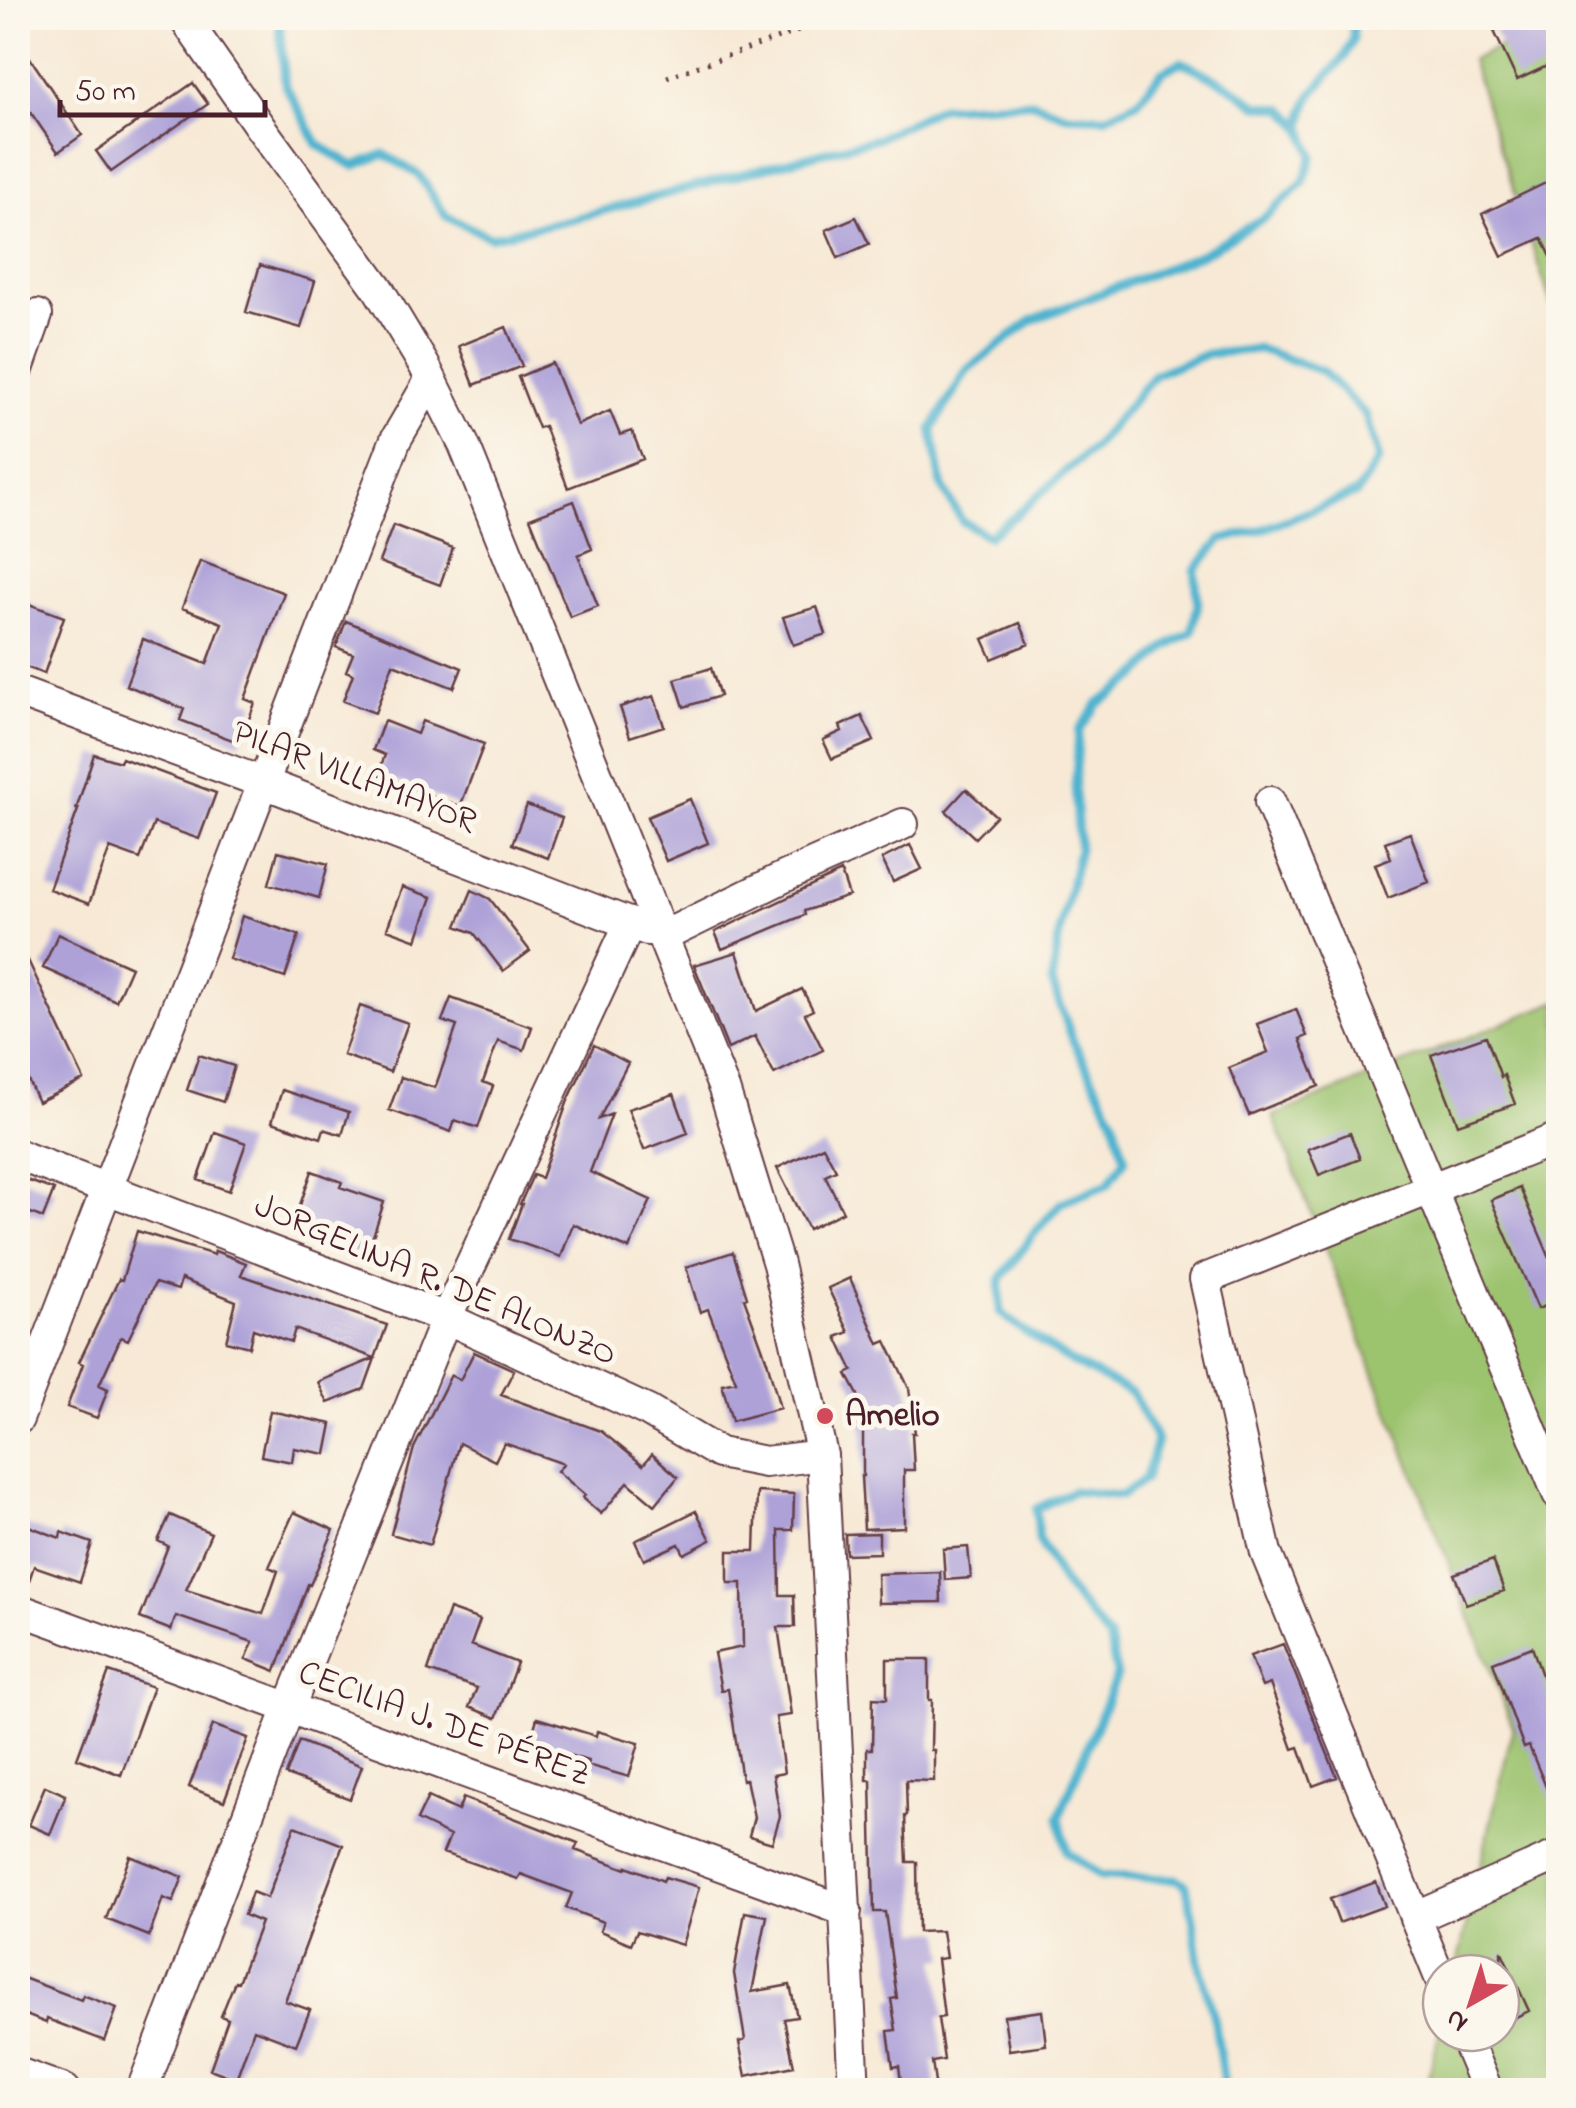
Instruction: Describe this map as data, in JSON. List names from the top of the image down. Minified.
{"streets":{"street":["PILAR VILLAMAYOR","JORGELINA R. DE ALONZO","CECILIA J. DE PÉREZ"]},"places":["Amelio"],"scale_bar":"50 m","north":"bottom left"}
